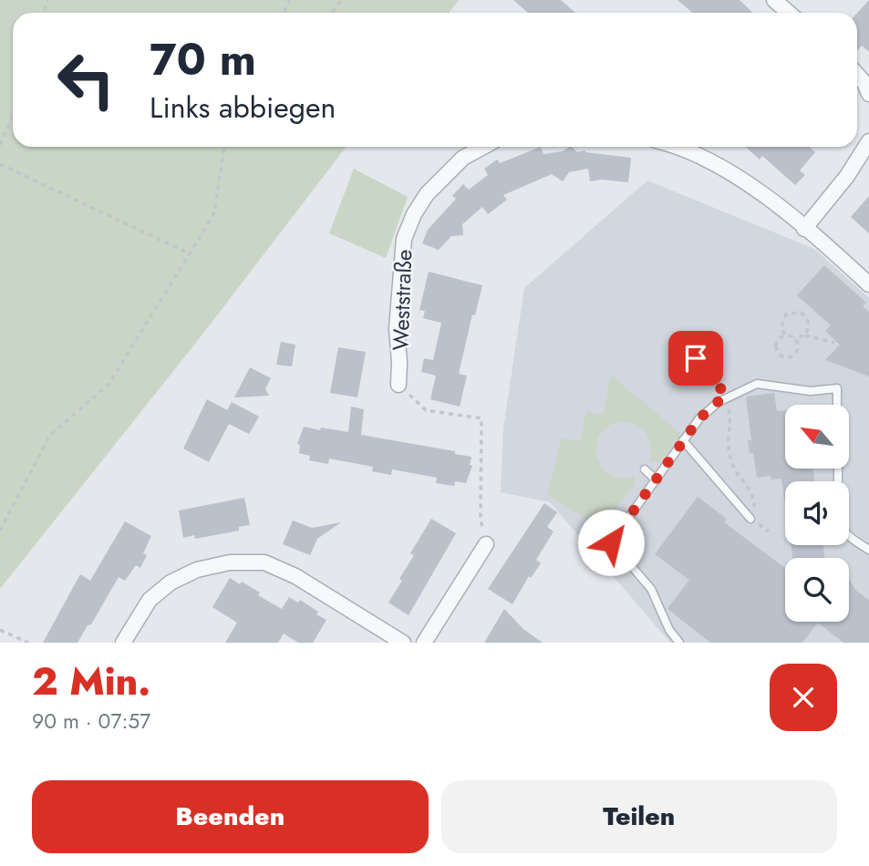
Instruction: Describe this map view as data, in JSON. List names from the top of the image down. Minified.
{"streets":{"street":["Weststraße"]},"north":"top left","page":{"turn":["70 m","Links abbiegen"],"heading":["2 Min.","90 m · 07:57"],"buttons":["Beenden","Teilen"]}}
